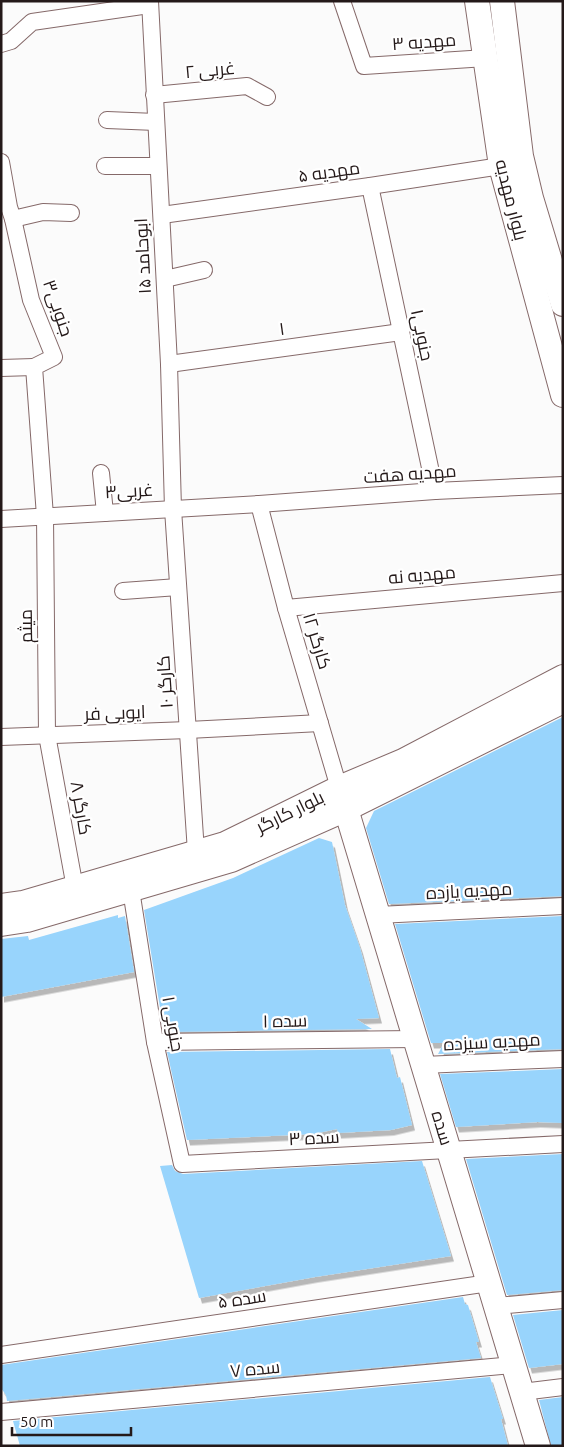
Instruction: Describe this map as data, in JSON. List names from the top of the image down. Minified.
{"streets":{"main road":["بلوار مهدیه","بلوار کارگر","سده"],"street":["مهدیه ۳","۲ غربی","مهدیه ۵","ابوحامد ۱۵","جنوبی۳","۱","جنوبی۱","مهدیه هفت","غربی۳","مهدیه نه","میثم","کارگر ۱۲","کارگر ۱۰","ایوبی فر","کارگر ۸","مهدیه یازده","سده ۱","۱ جنوبی","مهدیه سیزده","سده ۳","سده ۵","سده ۷"]},"crossings":[["مهدیه ۳","بلوار مهدیه"],["۲ غربی","ابوحامد ۱۵"],["مهدیه ۵","بلوار مهدیه"],["مهدیه ۵","ابوحامد ۱۵"],["مهدیه ۵","جنوبی۱"],["ابوحامد ۱۵","۱"],["ابوحامد ۱۵","غربی۳"],["ابوحامد ۱۵","کارگر ۱۰"],["۱","جنوبی۱"],["جنوبی۱","مهدیه هفت"],["مهدیه هفت","غربی۳"],["مهدیه هفت","کارگر ۱۲"],["غربی۳","میثم"],["غربی۳","کارگر ۱۲"],["غربی۳","کارگر ۱۰"],["مهدیه نه","کارگر ۱۲"],["میثم","ایوبی فر"],["میثم","کارگر ۸"],["کارگر ۱۲","ایوبی فر"],["کارگر ۱۲","بلوار کارگر"],["کارگر ۱۲","سده"],["کارگر ۱۰","ایوبی فر"],["کارگر ۱۰","بلوار کارگر"],["ایوبی فر","کارگر ۸"],["کارگر ۸","بلوار کارگر"],["بلوار کارگر","۱ جنوبی"],["بلوار کارگر","سده"],["مهدیه یازده","سده"],["سده ۱","۱ جنوبی"],["سده ۱","سده"],["۱ جنوبی","سده ۳"],["مهدیه سیزده","سده"],["سده","سده ۳"],["سده","سده ۵"],["سده","سده ۷"]],"scale_bar":"50 m"}
